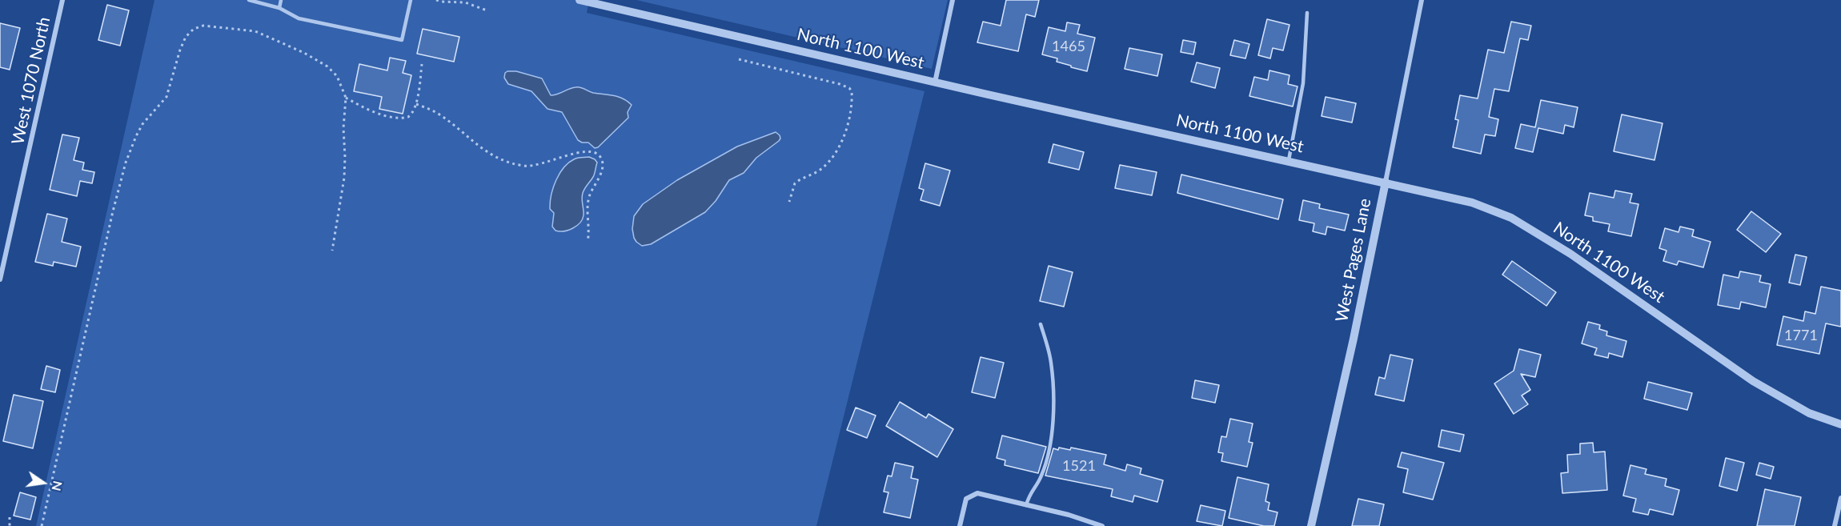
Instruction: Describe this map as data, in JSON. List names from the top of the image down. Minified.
{"streets":{"street":["North 1100 West","West 1070 North","West Pages Lane"]},"crossings":[["North 1100 West","West Pages Lane"]],"house_numbers":["1465","1771","1521"],"north":"right"}
